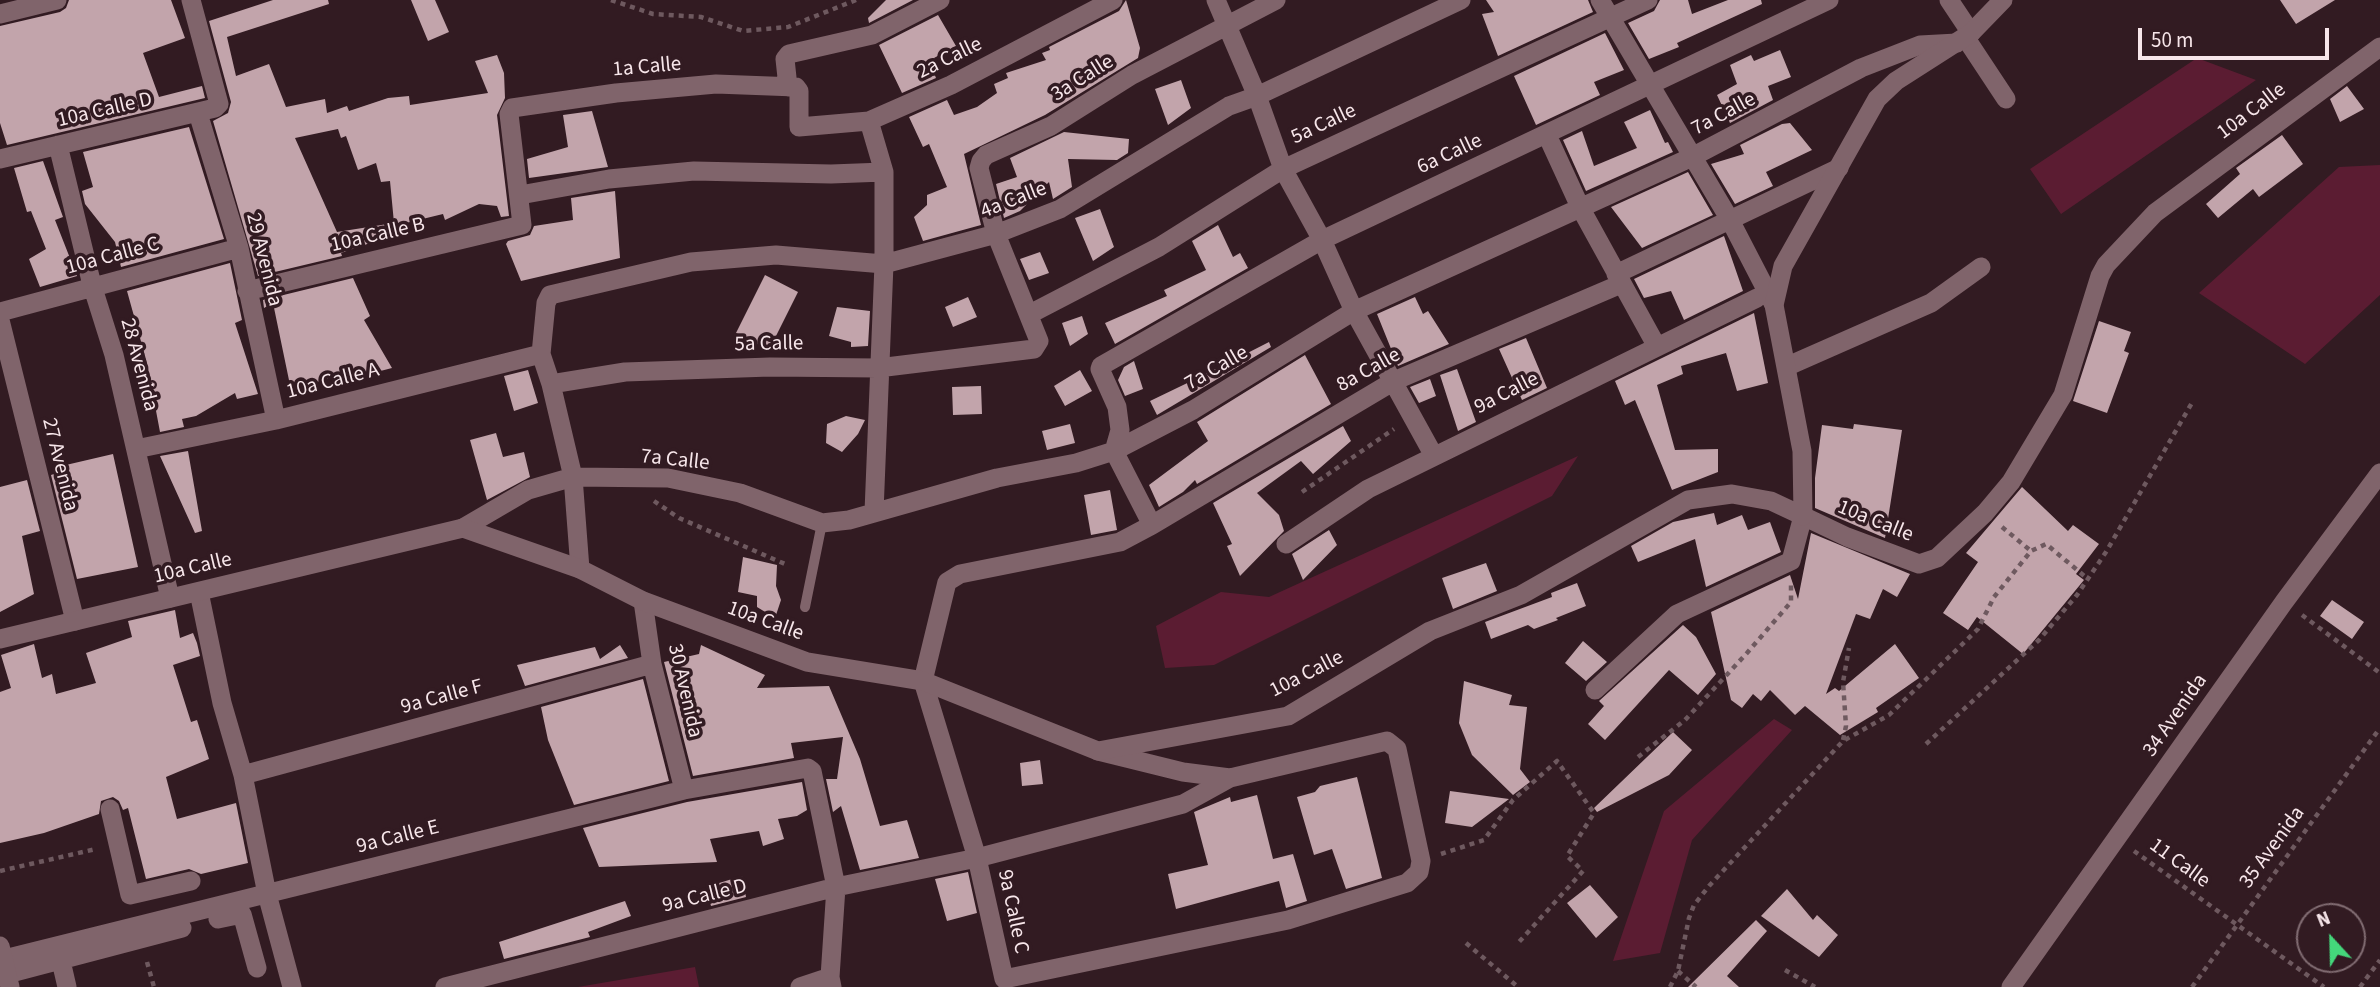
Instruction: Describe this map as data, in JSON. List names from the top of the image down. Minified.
{"streets":{"street":["2a Calle","1a Calle","3a Calle","10a Calle D","10a Calle","7a Calle","5a Calle","6a Calle","4a Calle","10a Calle B","10a Calle C","29 Avenida","28 Avenida","8a Calle","10a Calle A","9a Calle","27 Avenida","30 Avenida","9a Calle F","34 Avenida","9a Calle E","9a Calle D","9a Calle C"],"path":["35 Avenida","11 Calle"]},"crossings":[["2a Calle","1a Calle"],["1a Calle","10a Calle B"],["3a Calle","5a Calle"],["3a Calle","4a Calle"],["10a Calle D","29 Avenida"],["10a Calle D","28 Avenida"],["10a Calle","7a Calle"],["10a Calle","28 Avenida"],["10a Calle","8a Calle"],["10a Calle","27 Avenida"],["10a Calle","30 Avenida"],["10a Calle","9a Calle C"],["7a Calle","6a Calle"],["4a Calle","10a Calle A"],["10a Calle B","29 Avenida"],["10a Calle C","29 Avenida"],["10a Calle C","28 Avenida"],["29 Avenida","10a Calle A"],["28 Avenida","10a Calle A"],["8a Calle","9a Calle C"],["30 Avenida","9a Calle F"],["30 Avenida","9a Calle E"],["34 Avenida","11 Calle"],["9a Calle E","9a Calle D"],["35 Avenida","11 Calle"],["9a Calle D","9a Calle C"]],"scale_bar":"50 m","north":"top"}
